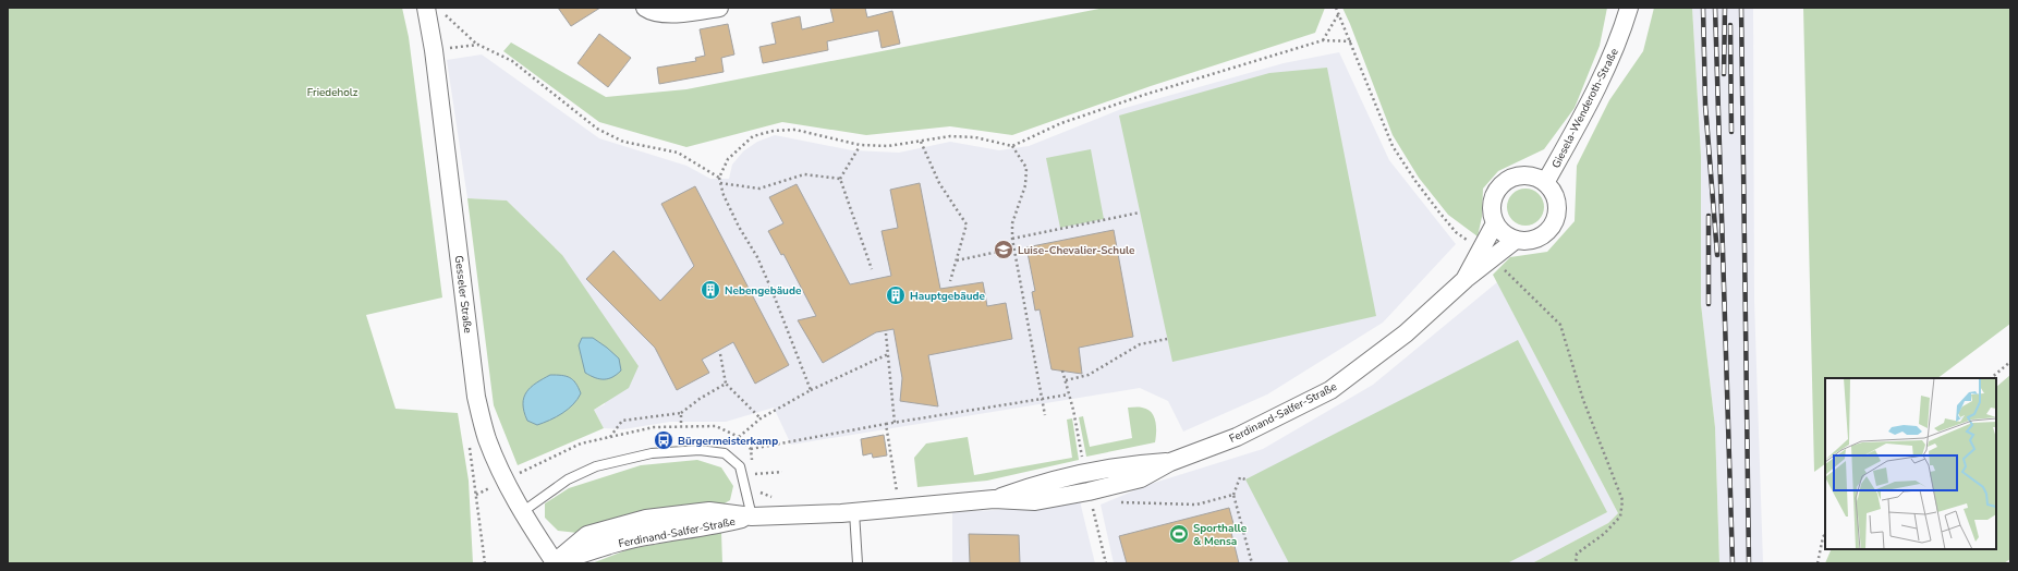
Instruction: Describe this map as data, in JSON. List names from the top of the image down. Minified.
{"streets":{"street":["Giesela-Wenderoth-Straße","Gesseler Straße","Ferdinand-Salfer-Straße"]},"crossings":[["Giesela-Wenderoth-Straße","Ferdinand-Salfer-Straße"],["Gesseler Straße","Ferdinand-Salfer-Straße"]],"parks":["Friedeholz"],"places":{"school or university":["Luise-Chevalier-Schule"],"building":["Nebengebäude","Hauptgebäude"],"bus stop":["Bürgermeisterkamp"],"sports":["Sporthalle & Mensa"]}}
